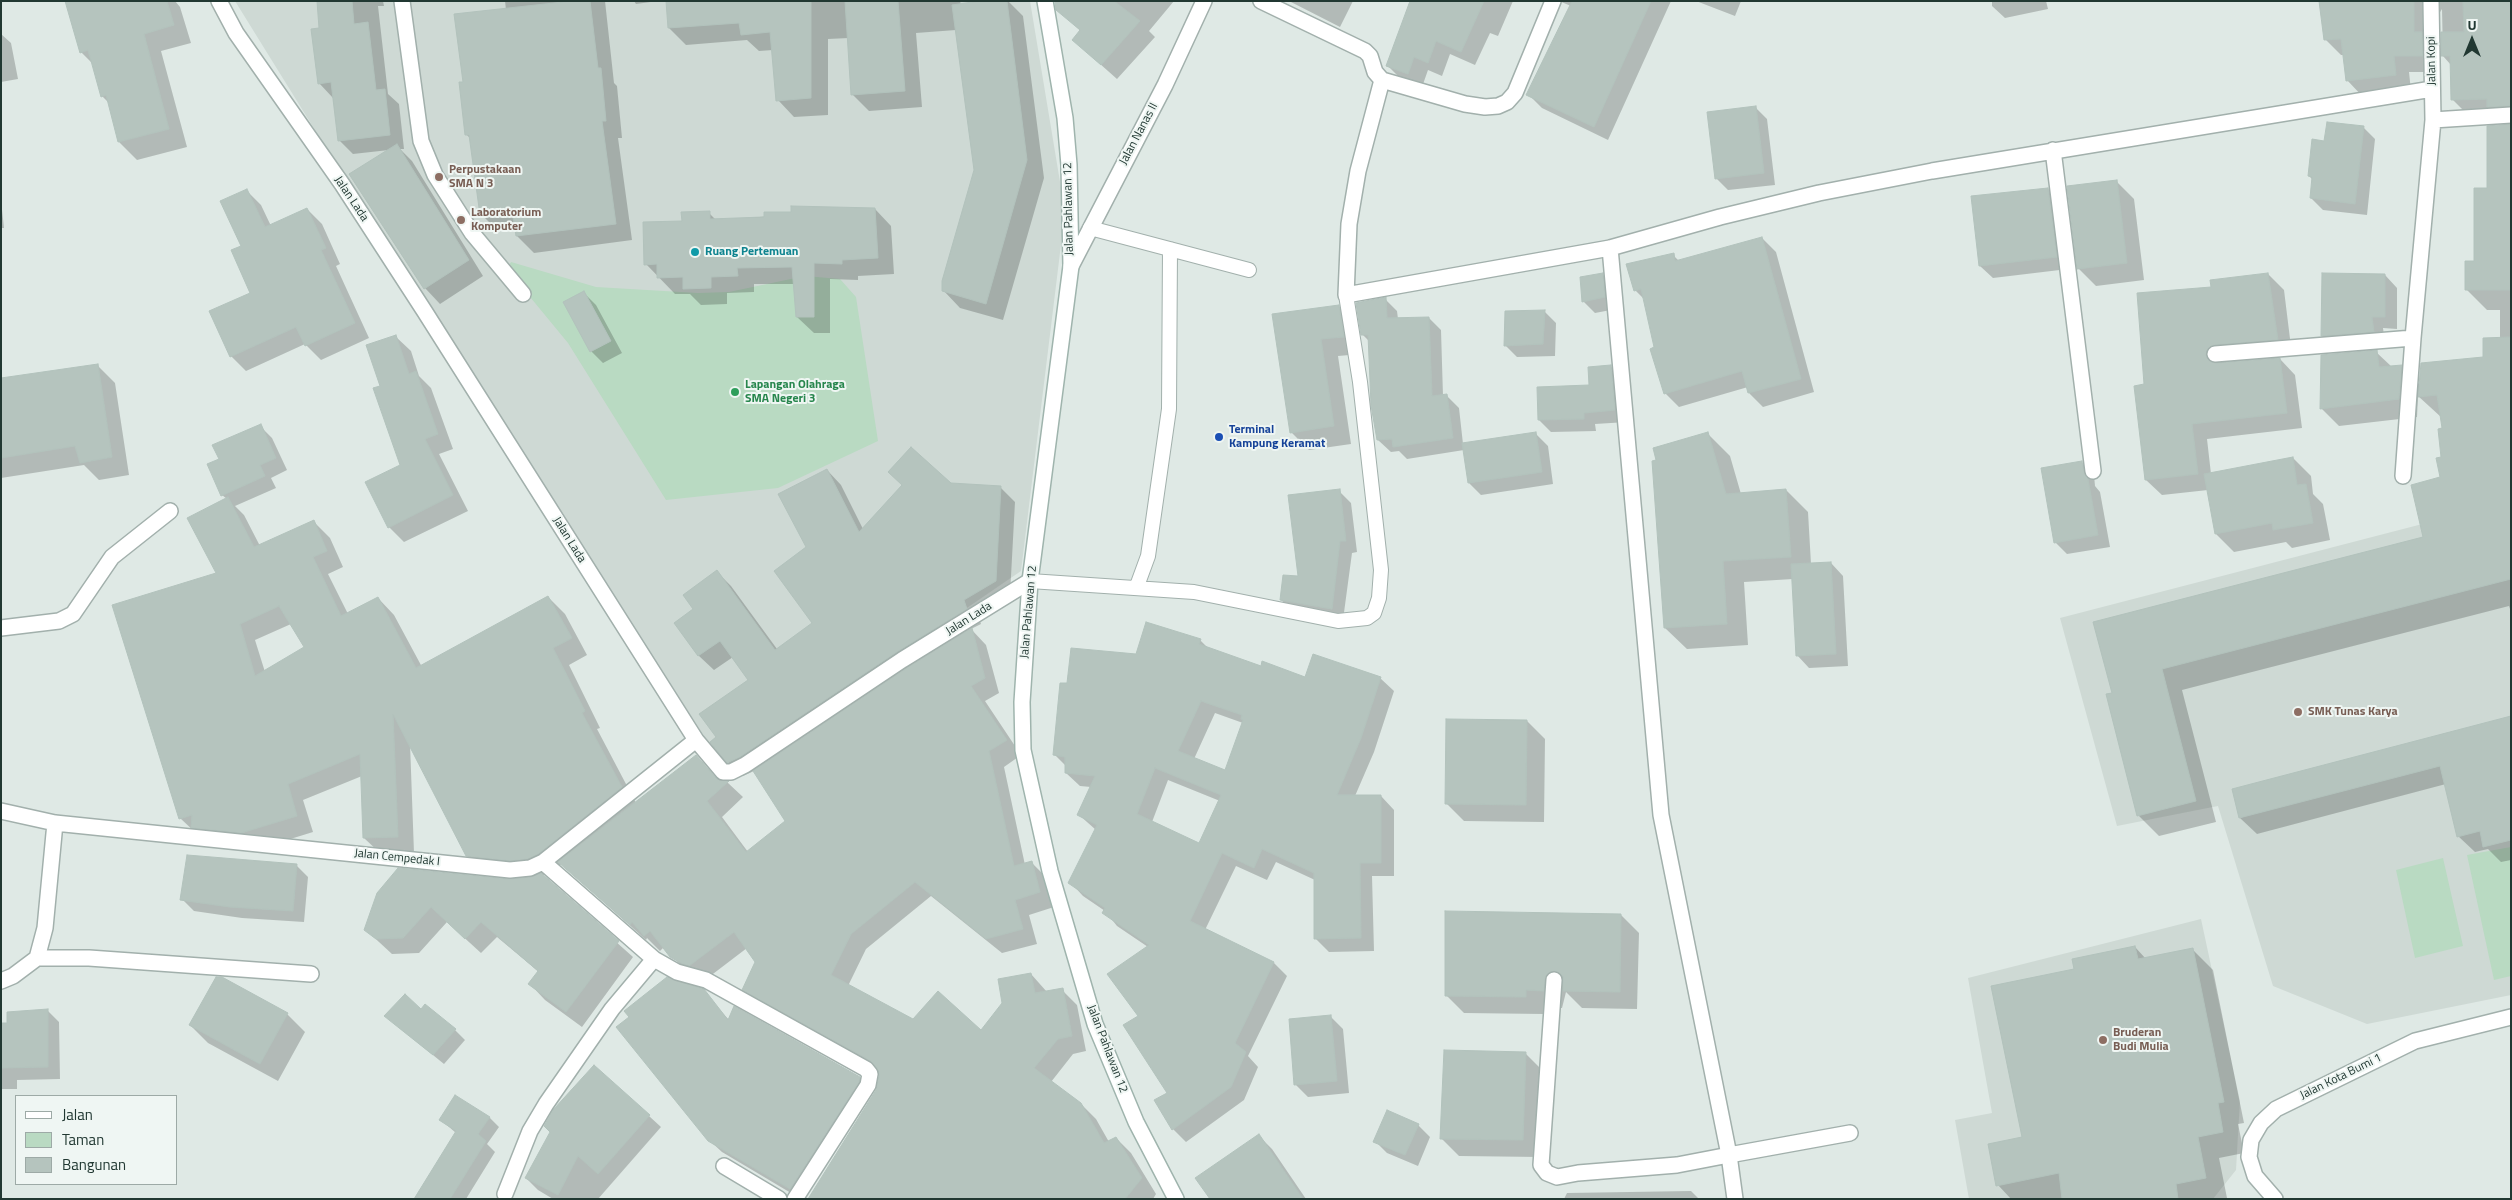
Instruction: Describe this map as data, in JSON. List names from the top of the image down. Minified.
{"streets":{"street":["Jalan Kopi","Jalan Nanas II","Jalan Lada","Jalan Pahlawan 12","Jalan Cempedak I","Jalan Kota Bumi 1"]},"crossings":[["Jalan Nanas II","Jalan Pahlawan 12"],["Jalan Lada","Jalan Pahlawan 12"],["Jalan Lada","Jalan Cempedak I"]],"places":["Perpustakaan SMA N 3","Laboratorium Komputer","Ruang Pertemuan","Lapangan Olahraga SMA Negeri 3","Terminal Kampung Keramat","SMK Tunas Karya","Bruderan Budi Mulia"],"legend":["Jalan","Taman","Bangunan"],"north":"top"}
